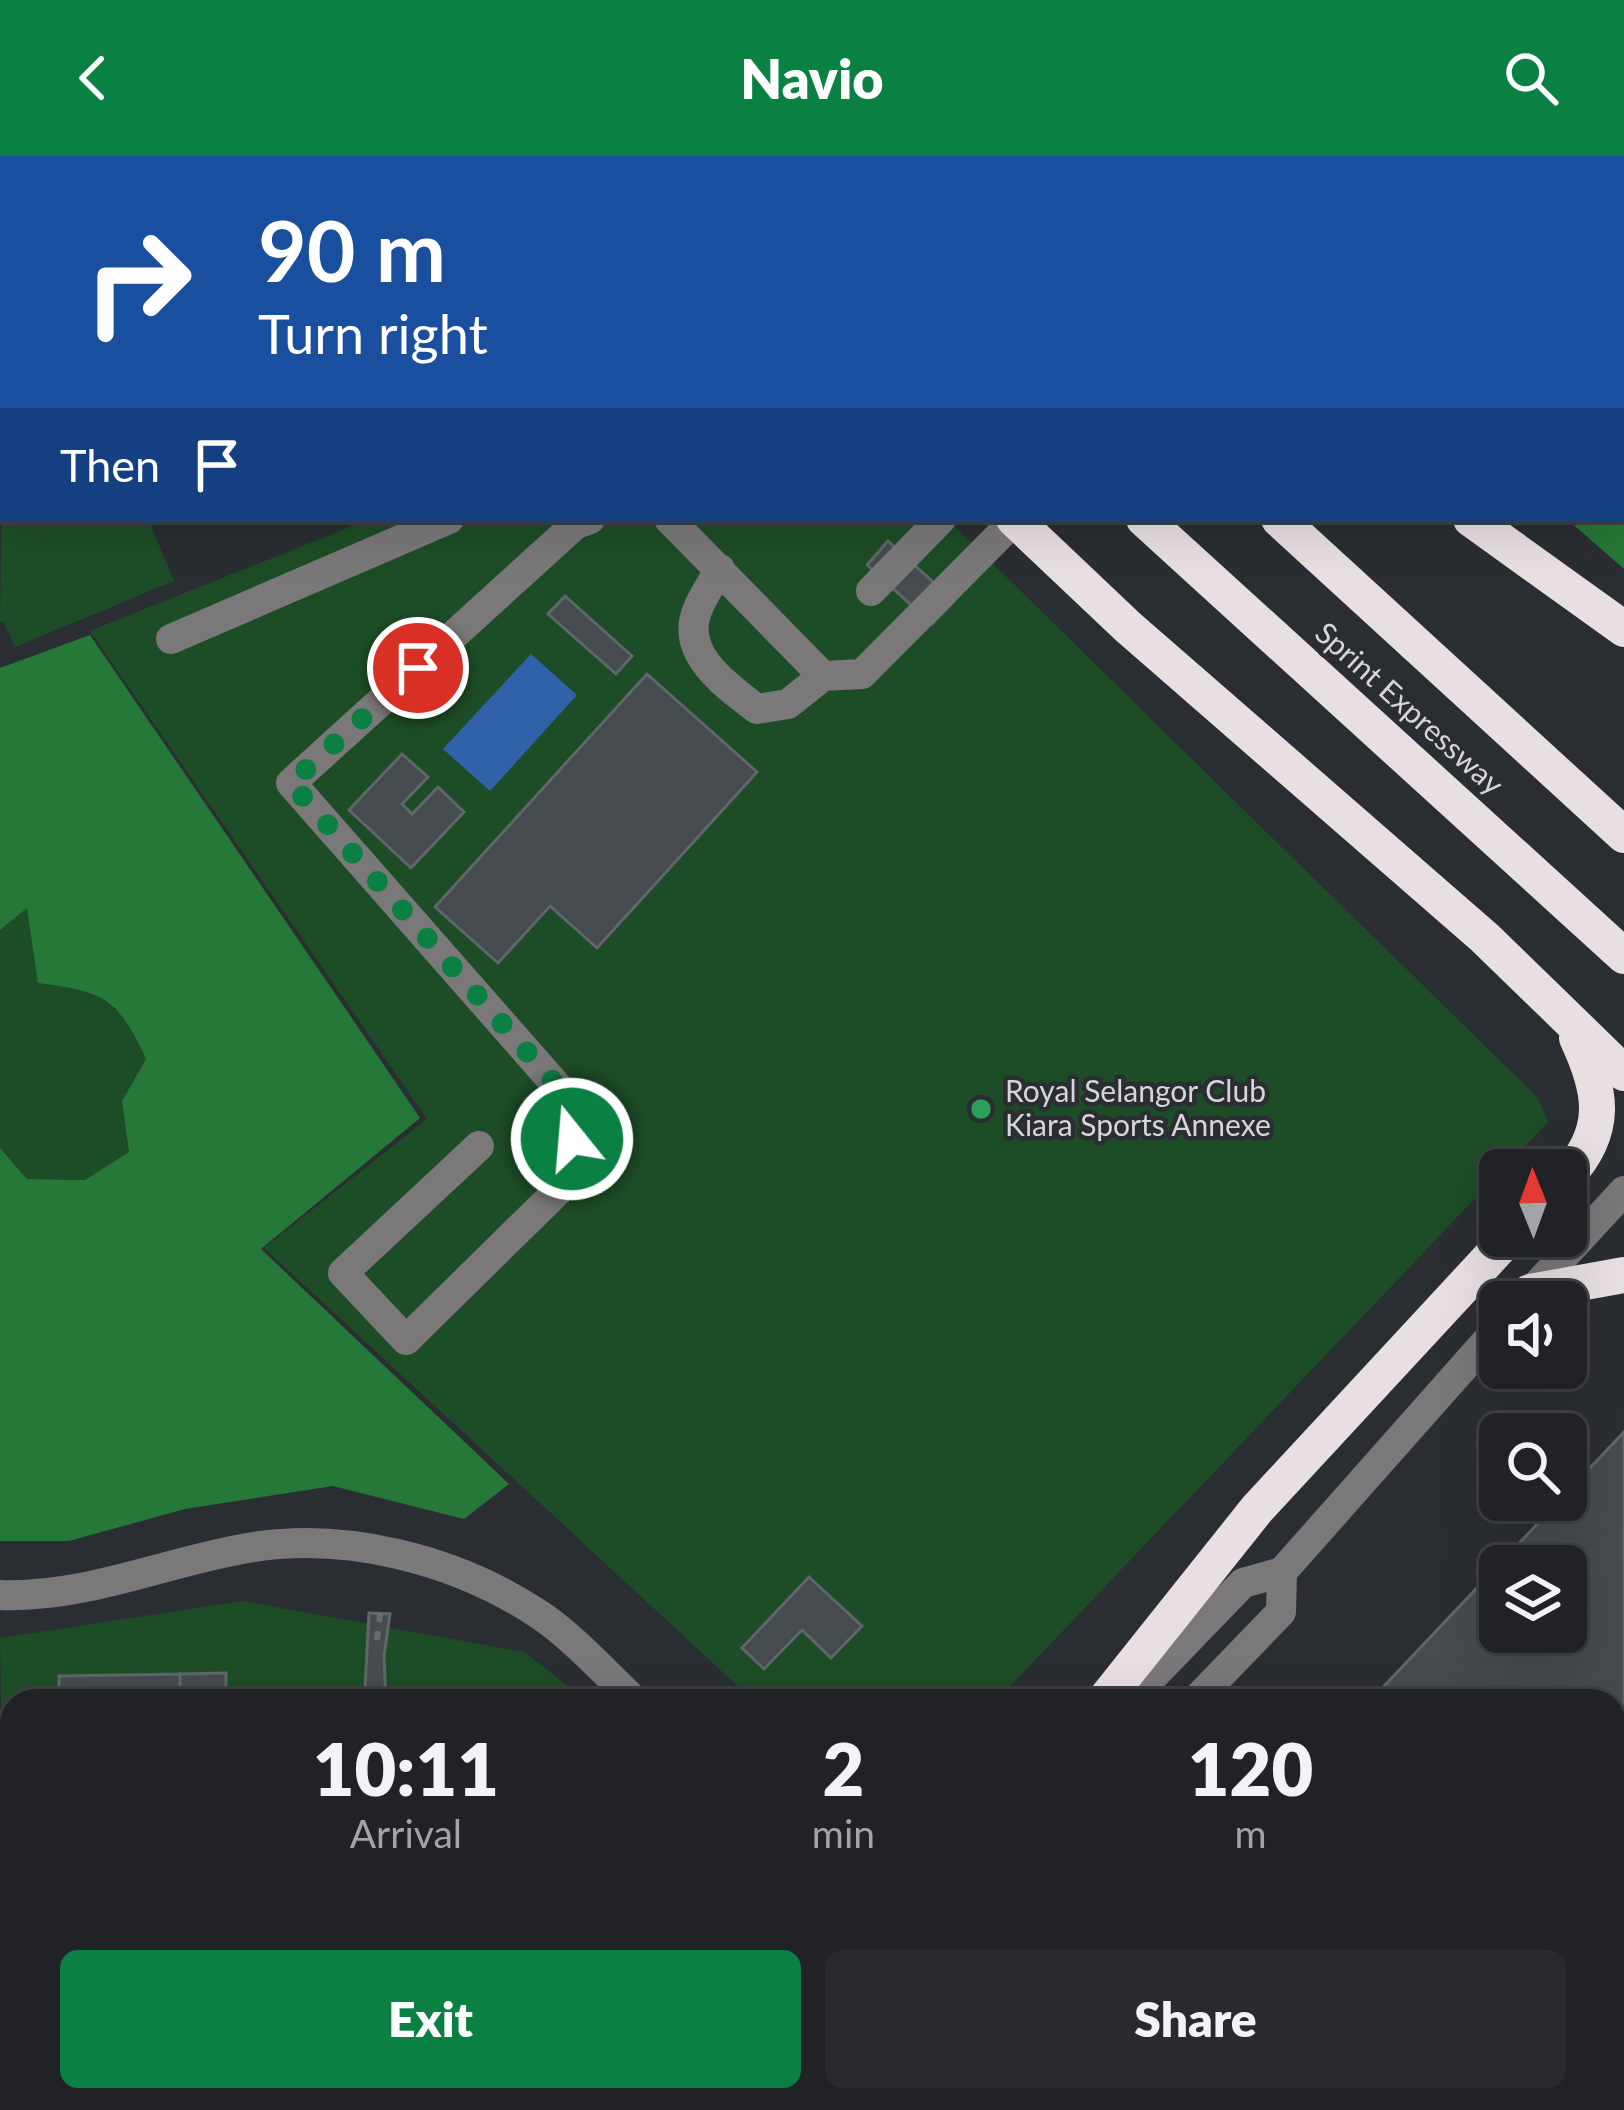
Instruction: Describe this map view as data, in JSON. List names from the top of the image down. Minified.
{"streets":{"highway":["Sprint Expressway"]},"places":["Royal Selangor Club Kiara Sports Annexe"],"north":"top","page":{"header":"Navio","turn":["90 m","Turn right"],"then":"Then","eta":["10:11","Arrival","2","min","120","m"],"buttons":["Exit","Share"]}}
